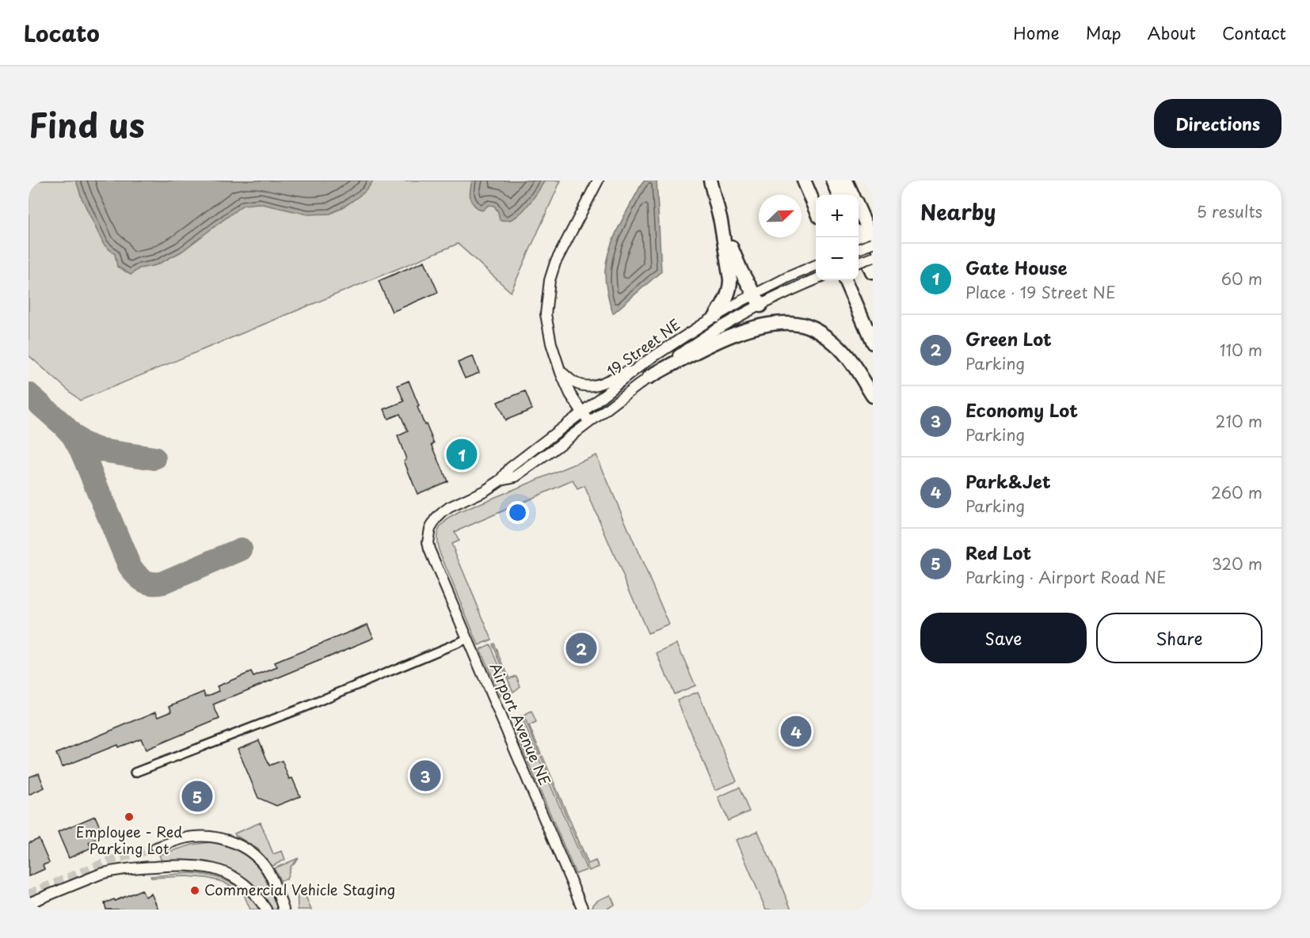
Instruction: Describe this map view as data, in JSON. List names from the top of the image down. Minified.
{"streets":{"street":["19 Street NE","Airport Avenue NE"]},"crossings":[["19 Street NE","Airport Avenue NE"]],"places":["Employee - Red Parking Lot","Commercial Vehicle Staging"],"north":"top right","page":{"header":"Locato","nav":["Home","Map","About","Contact"],"title":"Find us","buttons":["Directions",["Save","Share"]],"heading":["Nearby","5 results"],"map_buttons":["+","−"],"list":[{"mark":"1","name":"Gate House","note":"Place · 19 Street NE","value":"60 m"},{"mark":"2","name":"Green Lot","note":"Parking","value":"110 m"},{"mark":"3","name":"Economy Lot","note":"Parking","value":"210 m"},{"mark":"4","name":"Park&Jet","note":"Parking","value":"260 m"},{"mark":"5","name":"Red Lot","note":"Parking · Airport Road NE","value":"320 m"}],"pins":["1","2","4","3","5"]}}
